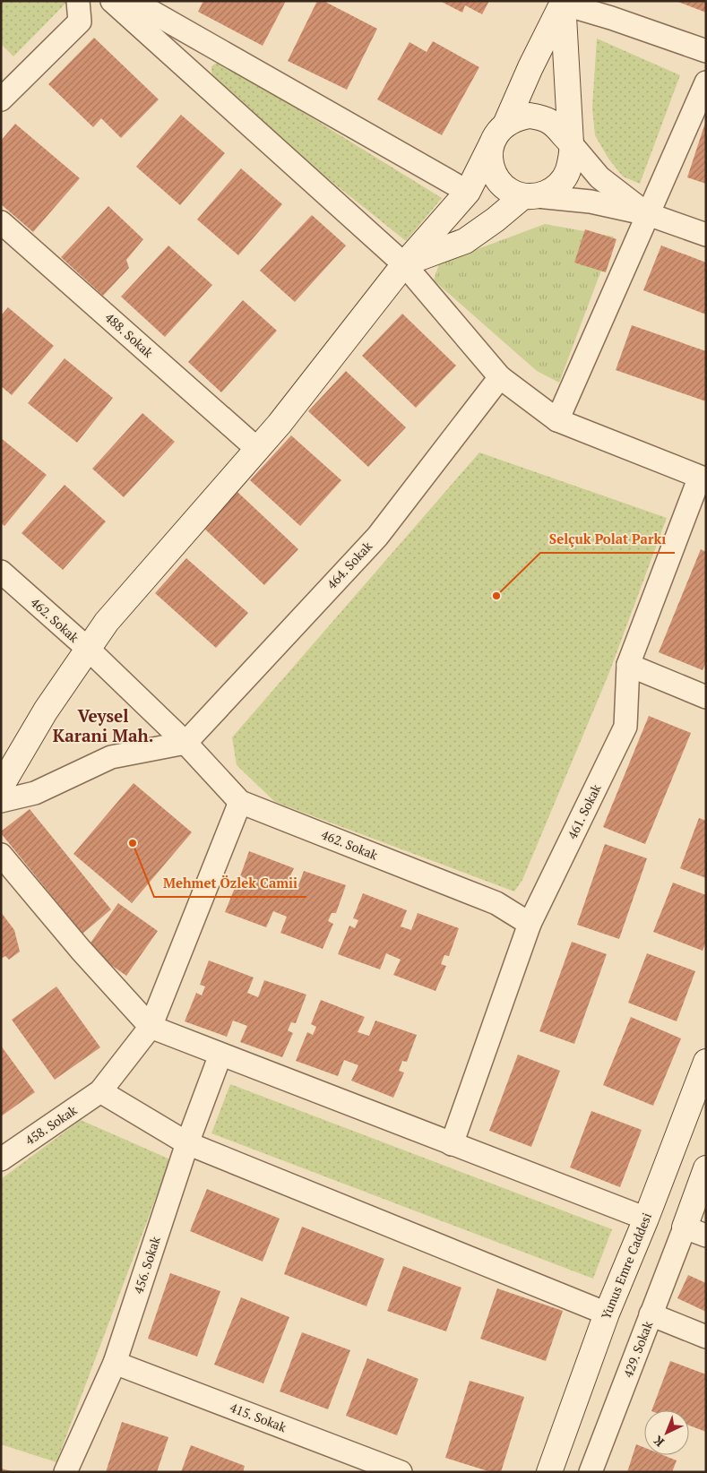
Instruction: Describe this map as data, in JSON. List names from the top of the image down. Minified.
{"streets":{"street":["488. Sokak","464. Sokak","462. Sokak","461. Sokak","458. Sokak","456. Sokak","Yunus Emre Caddesi","429. Sokak","415. Sokak"]},"crossings":[["464. Sokak","462. Sokak"],["462. Sokak","461. Sokak"],["462. Sokak","458. Sokak"],["456. Sokak","415. Sokak"]],"districts":["Veysel Karani Mah."],"places":["Selçuk Polat Parkı","Mehmet Özlek Camii"],"north":"bottom left"}
